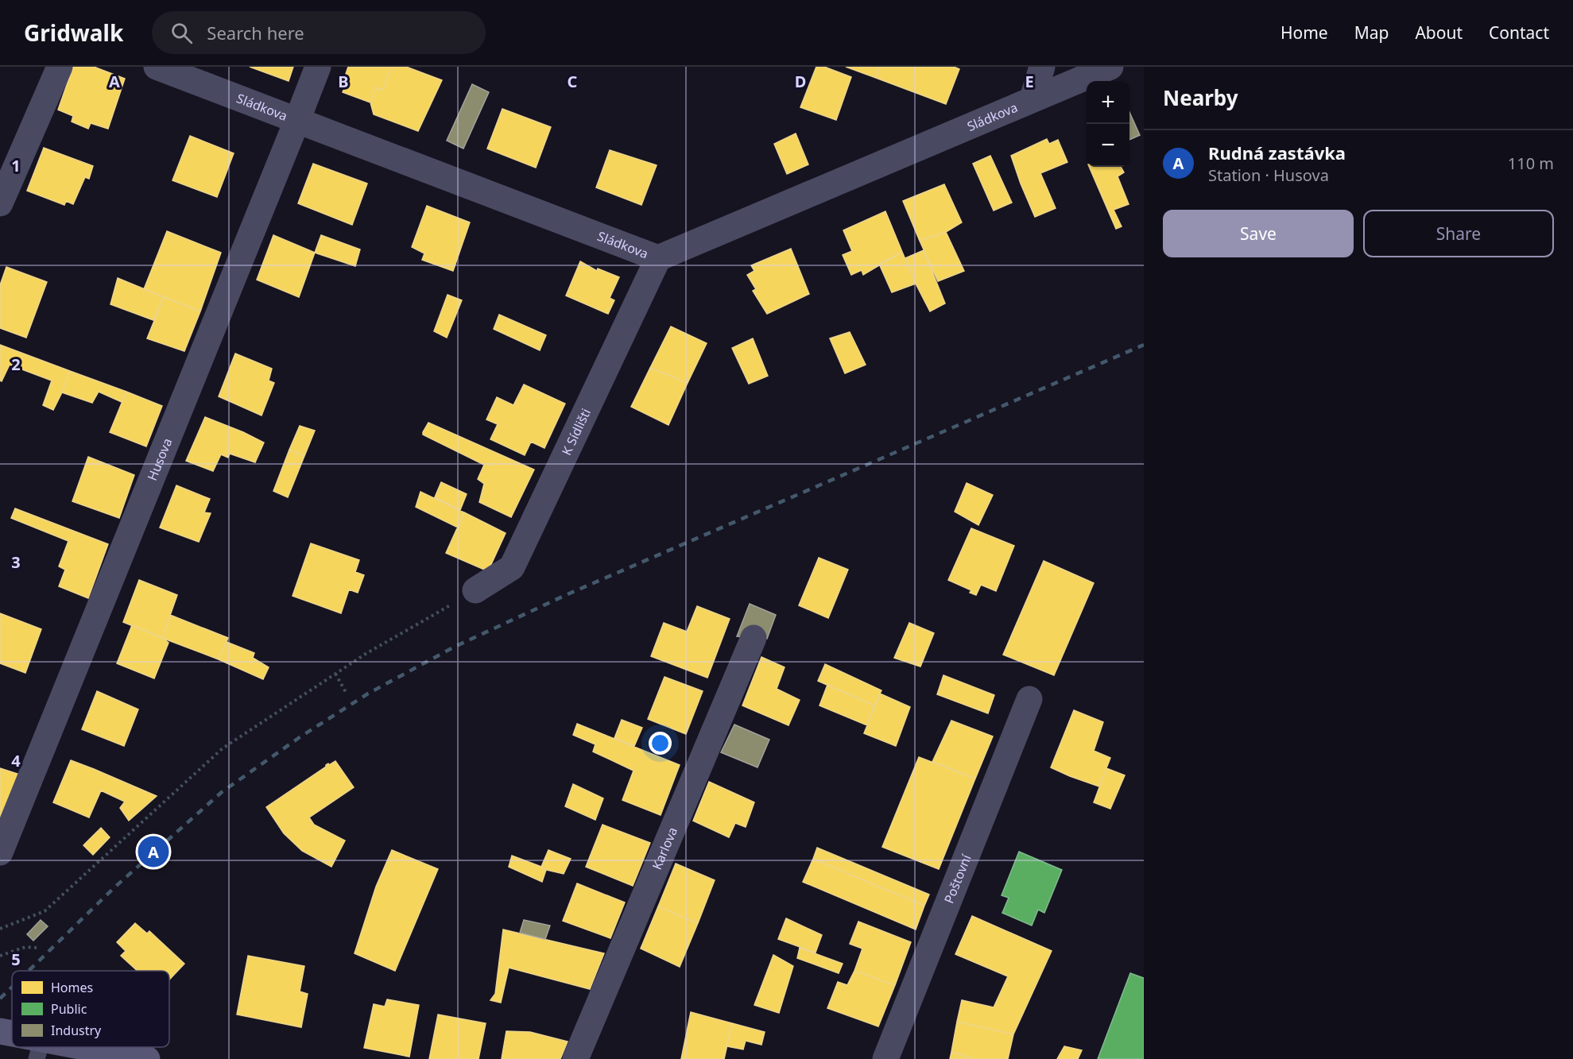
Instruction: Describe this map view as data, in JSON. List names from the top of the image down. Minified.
{"streets":{"street":["Sládkova","K Sídlišti","Husova","Karlova","Poštovní"]},"crossings":[["Sládkova","K Sídlišti"],["Sládkova","Husova"]],"legend":["Homes","Public","Industry"],"page":{"header":"Gridwalk","search":"Search here","nav":["Home","Map","About","Contact"],"heading":"Nearby","map_buttons":["+","−"],"list":[{"mark":"A","name":"Rudná zastávka","note":"Station · Husova","value":"110 m"}],"buttons":["Save","Share"],"pins":"A"},"grid":{"columns":["A","B","C","D","E"],"rows":["1","2","3","4","5"]}}
